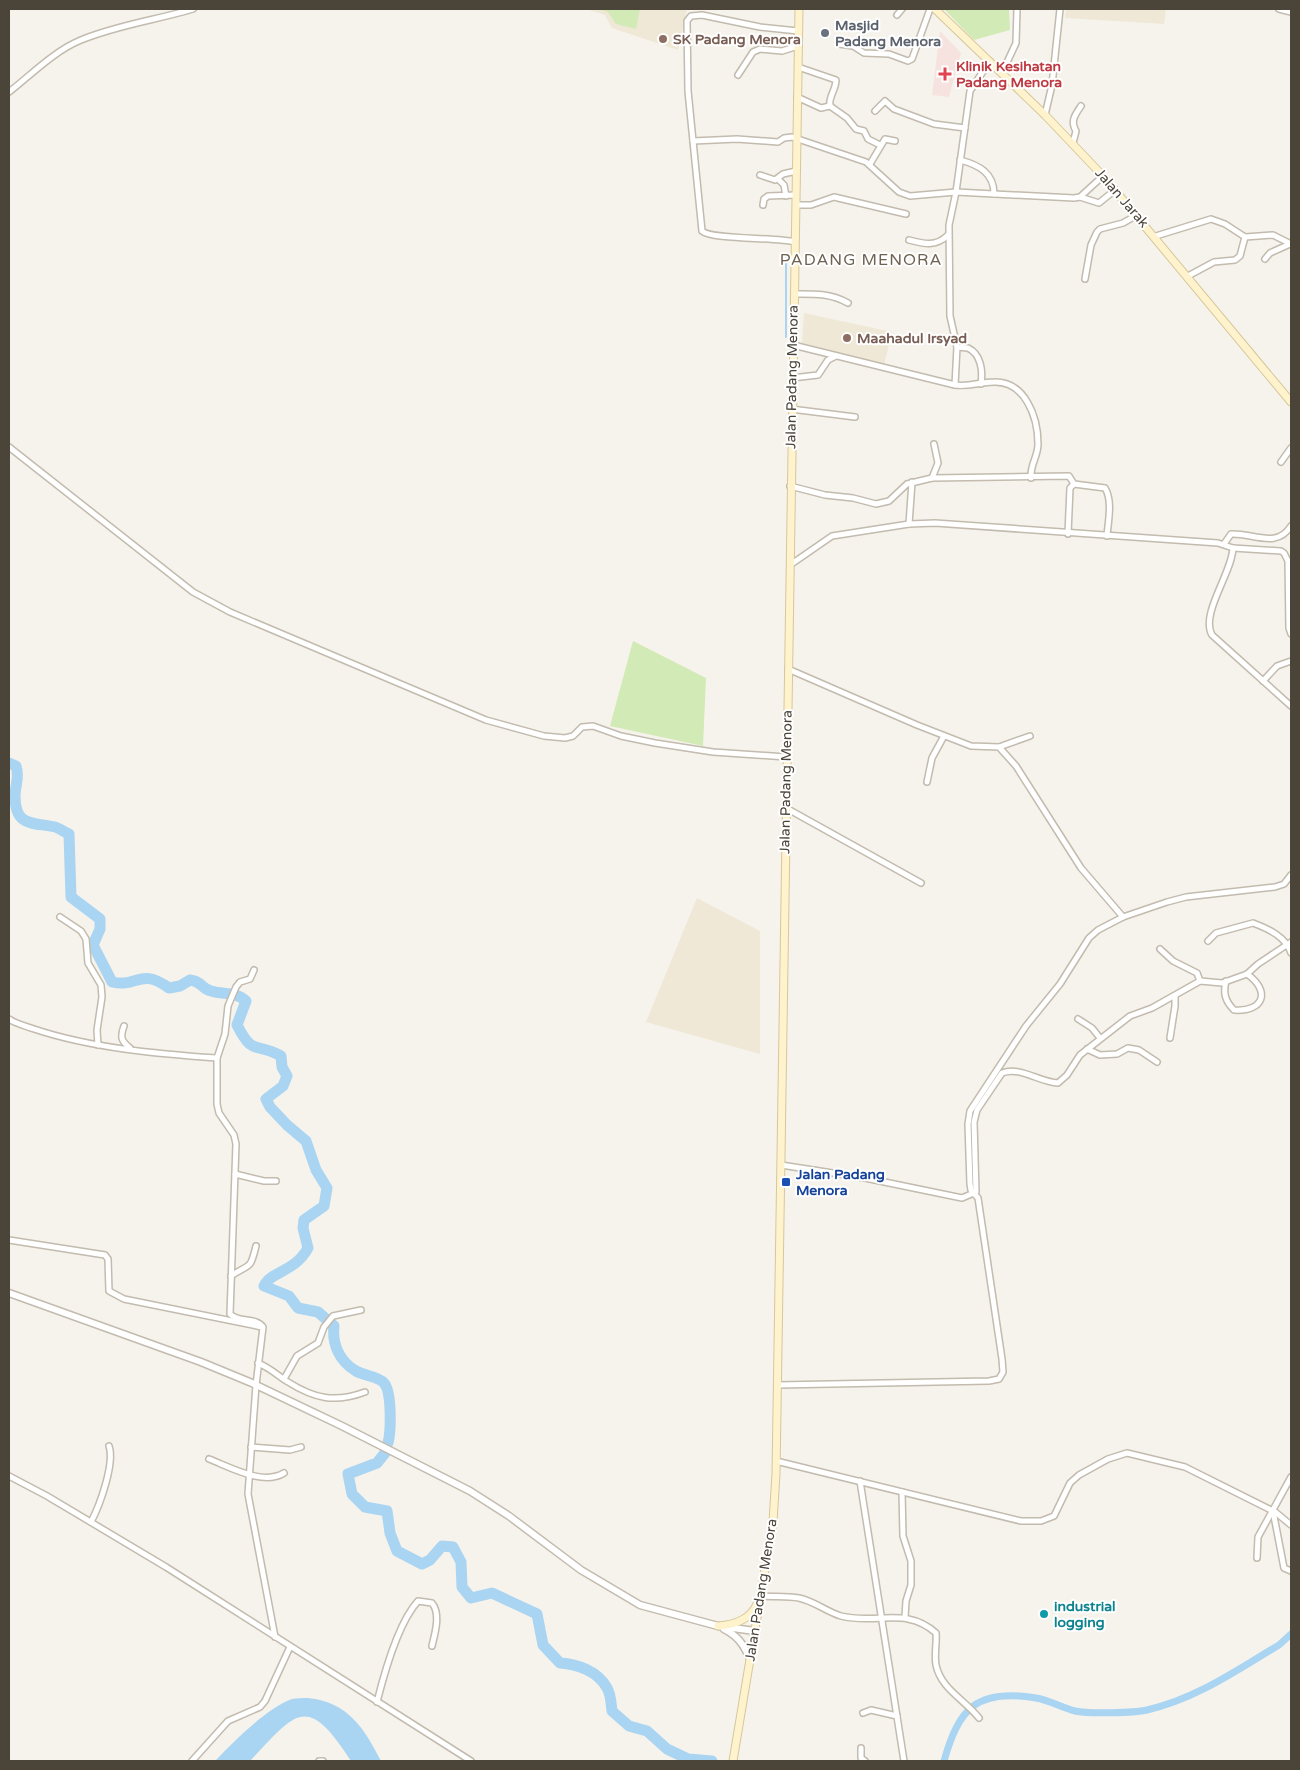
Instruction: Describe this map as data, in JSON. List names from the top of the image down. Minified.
{"streets":{"main road":["Jalan Jarak","Jalan Padang Menora"]},"districts":["PADANG MENORA"],"places":{"other":["Masjid Padang Menora","SK Padang Menora","Maahadul Irsyad","industrial logging"],"health":["Klinik Kesihatan Padang Menora"],"transit":["Jalan Padang Menora"]}}
